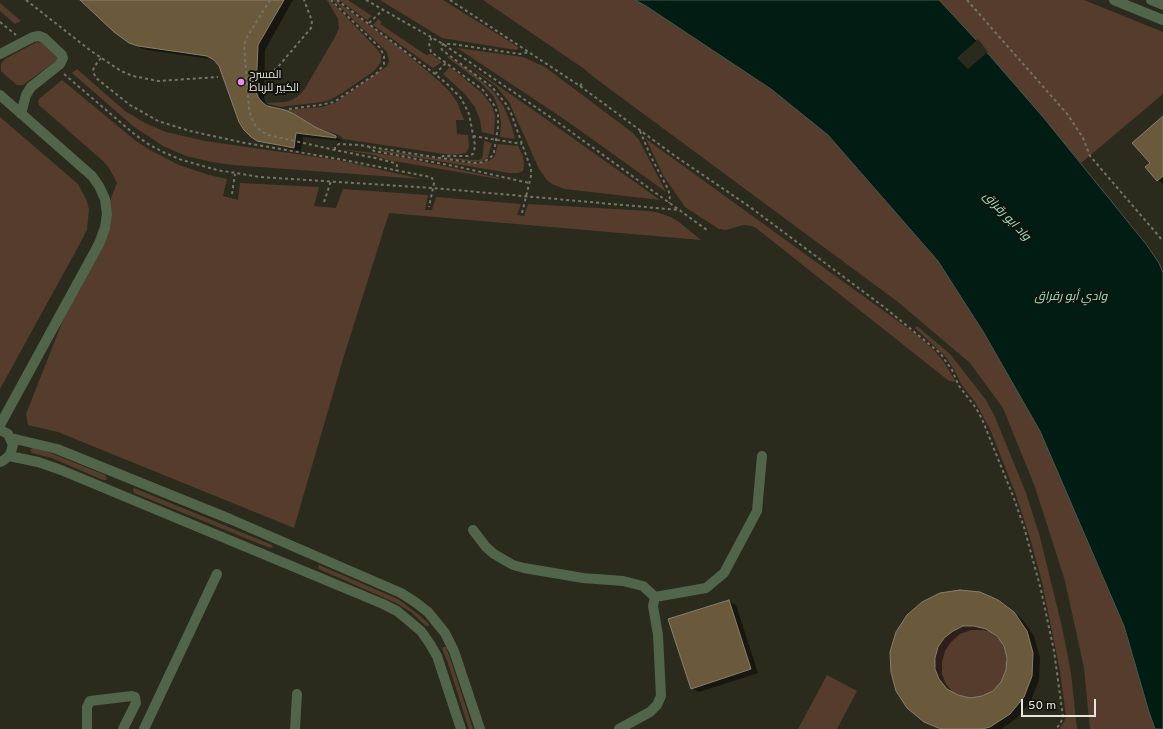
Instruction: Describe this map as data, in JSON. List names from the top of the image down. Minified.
{"water":["واد ابو رقراق","وادي أبو رقراق"],"places":["المسرح الكبير للرباط"],"scale_bar":"50 m"}
